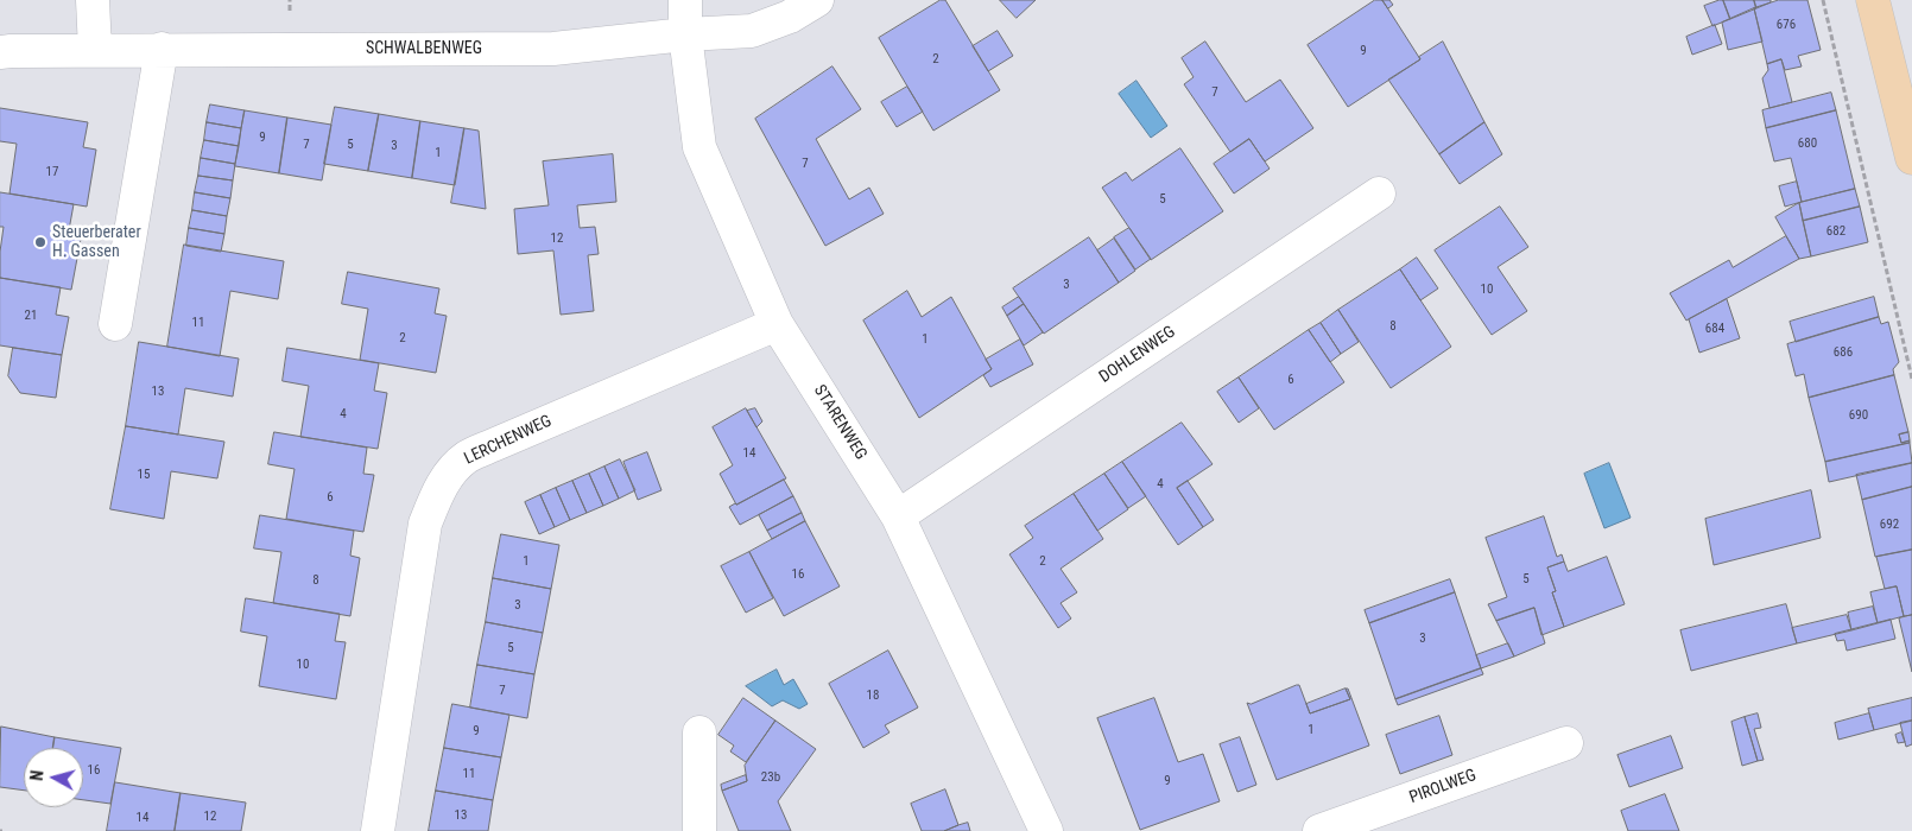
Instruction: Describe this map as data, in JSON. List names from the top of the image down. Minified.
{"streets":{"street":["SCHWALBENWEG","DOHLENWEG","STARENWEG","LERCHENWEG","PIROLWEG"]},"crossings":[["SCHWALBENWEG","STARENWEG"],["DOHLENWEG","STARENWEG"],["STARENWEG","LERCHENWEG"]],"places":["Steuerberater H. Gassen"],"house_numbers":["676","9","2","7","9","680","7","5","3","1","7","17","5","682","12","3","10","21","11","8","684","2","1","686","6","13","4","690","14","15","4","6","692","1","2","16","5","8","3","3","5","10","7","18","1","9","16","11","23b","9","13","12","14"],"north":"left"}
